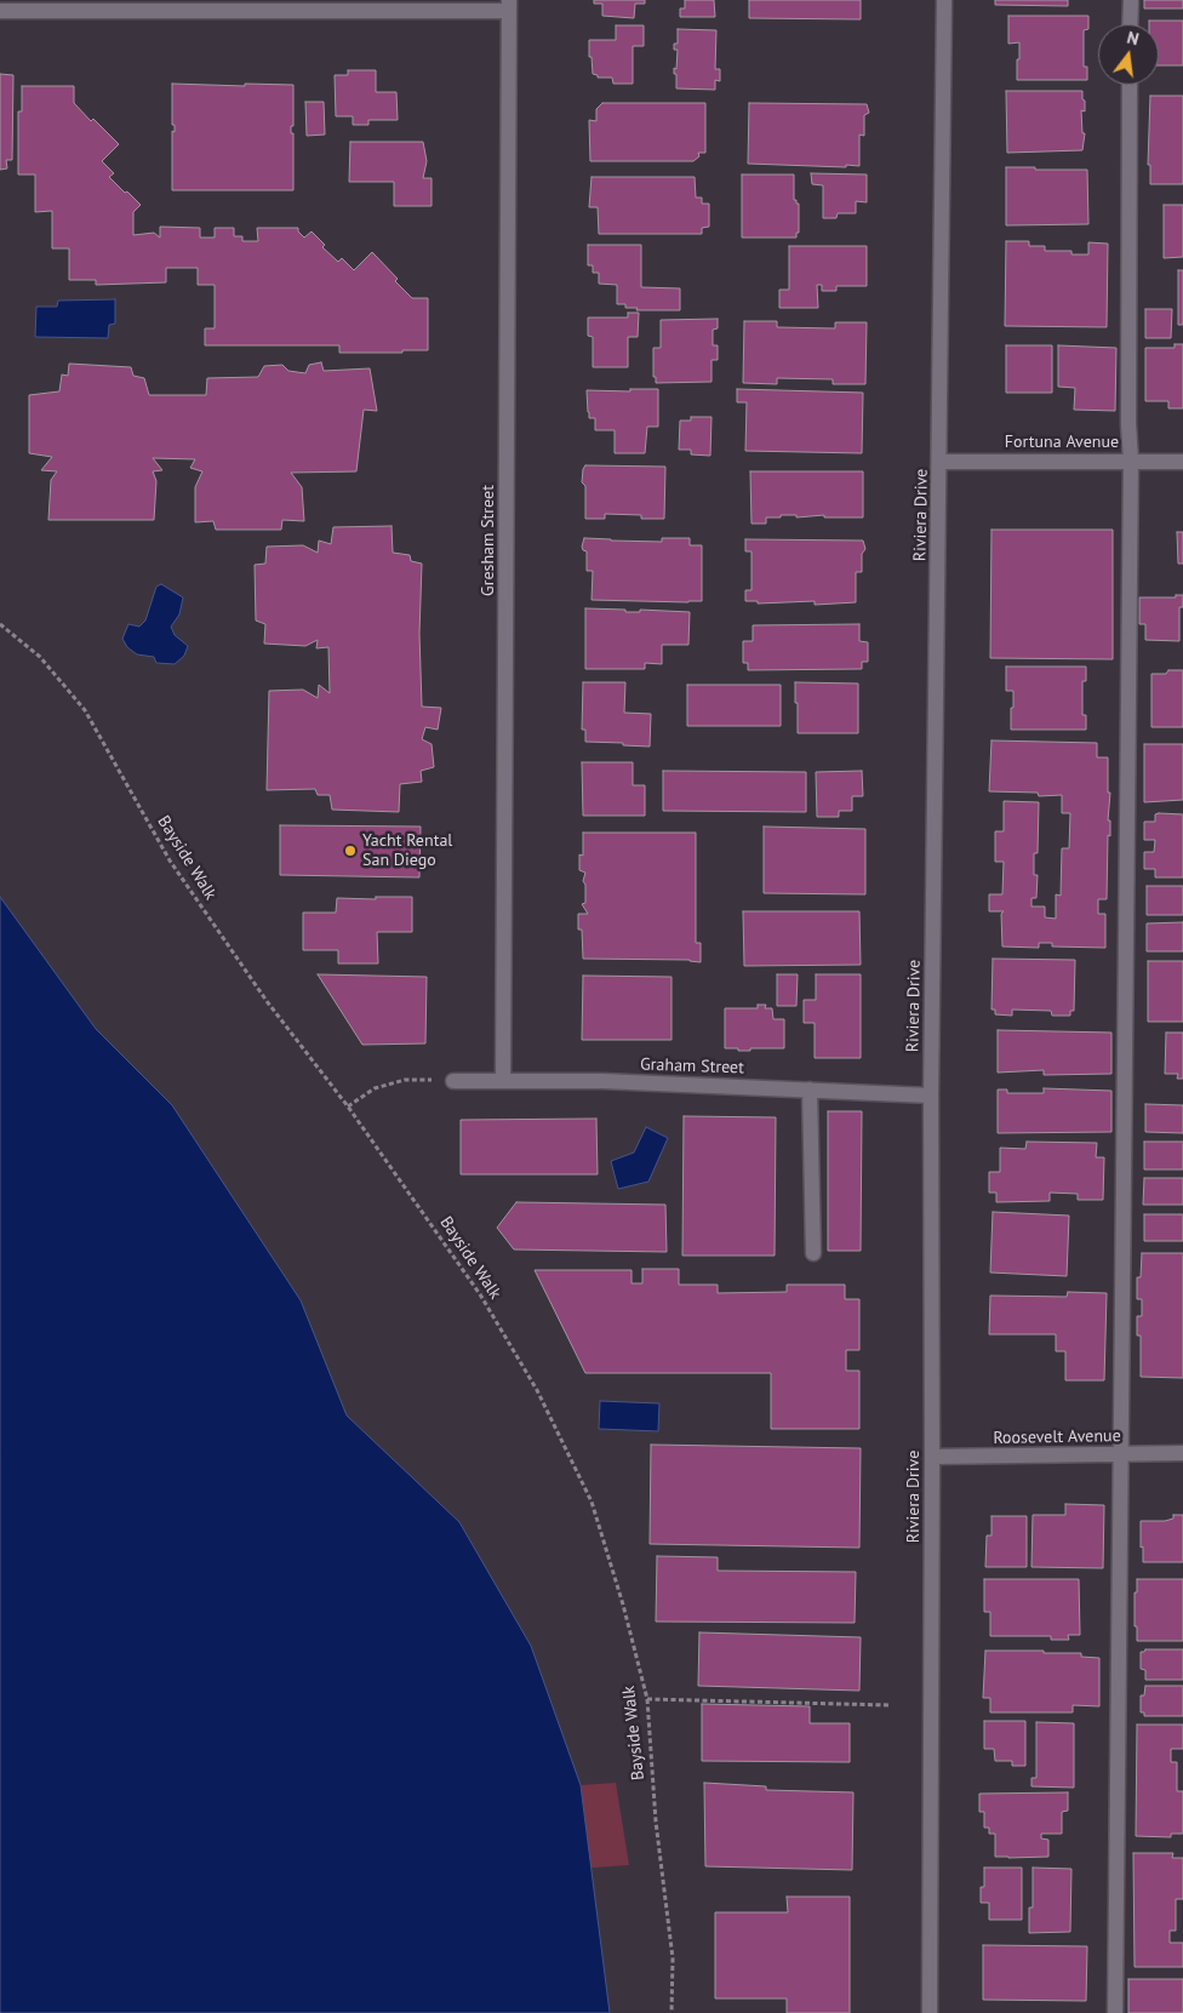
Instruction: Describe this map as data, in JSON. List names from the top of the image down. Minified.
{"streets":{"street":["Fortuna Avenue","Riviera Drive","Gresham Street","Graham Street","Roosevelt Avenue"],"path":["Bayside Walk"]},"crossings":[["Fortuna Avenue","Riviera Drive"],["Riviera Drive","Graham Street"],["Riviera Drive","Roosevelt Avenue"],["Gresham Street","Graham Street"]],"places":["Yacht Rental San Diego"],"north":"top"}
